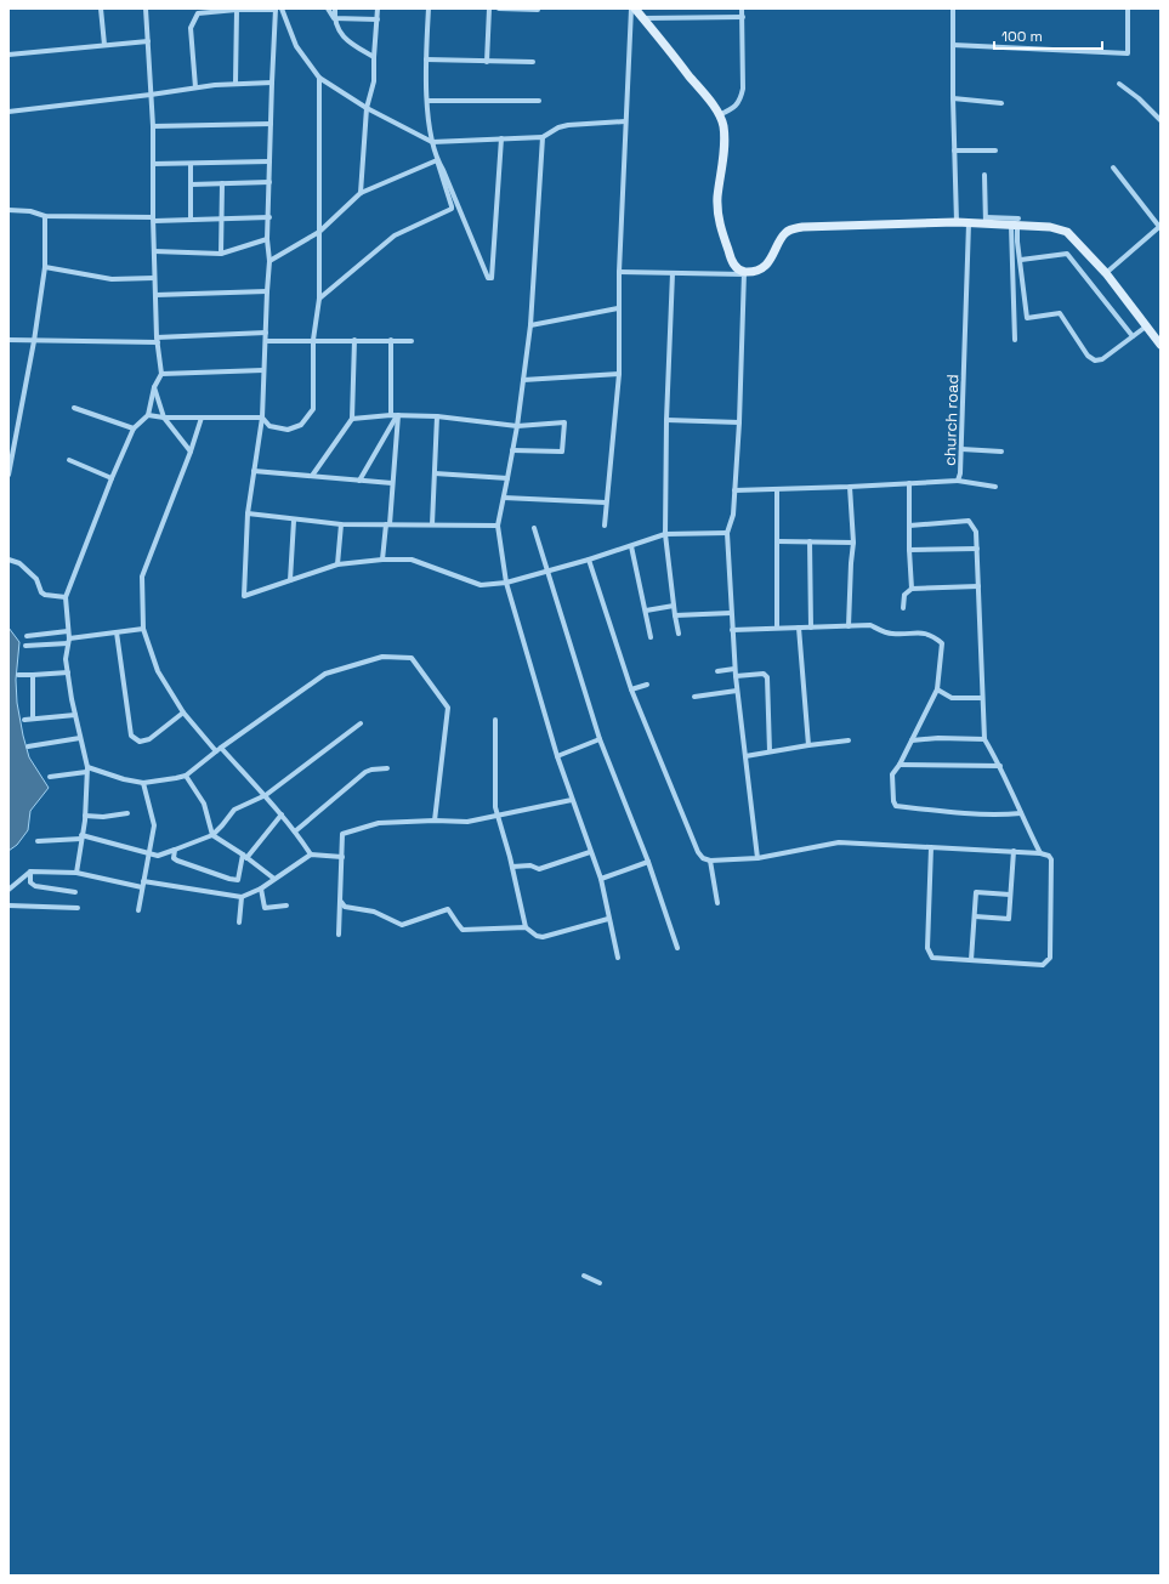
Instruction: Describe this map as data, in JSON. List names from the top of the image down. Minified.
{"streets":{"street":["church road"]},"scale_bar":"100 m"}
